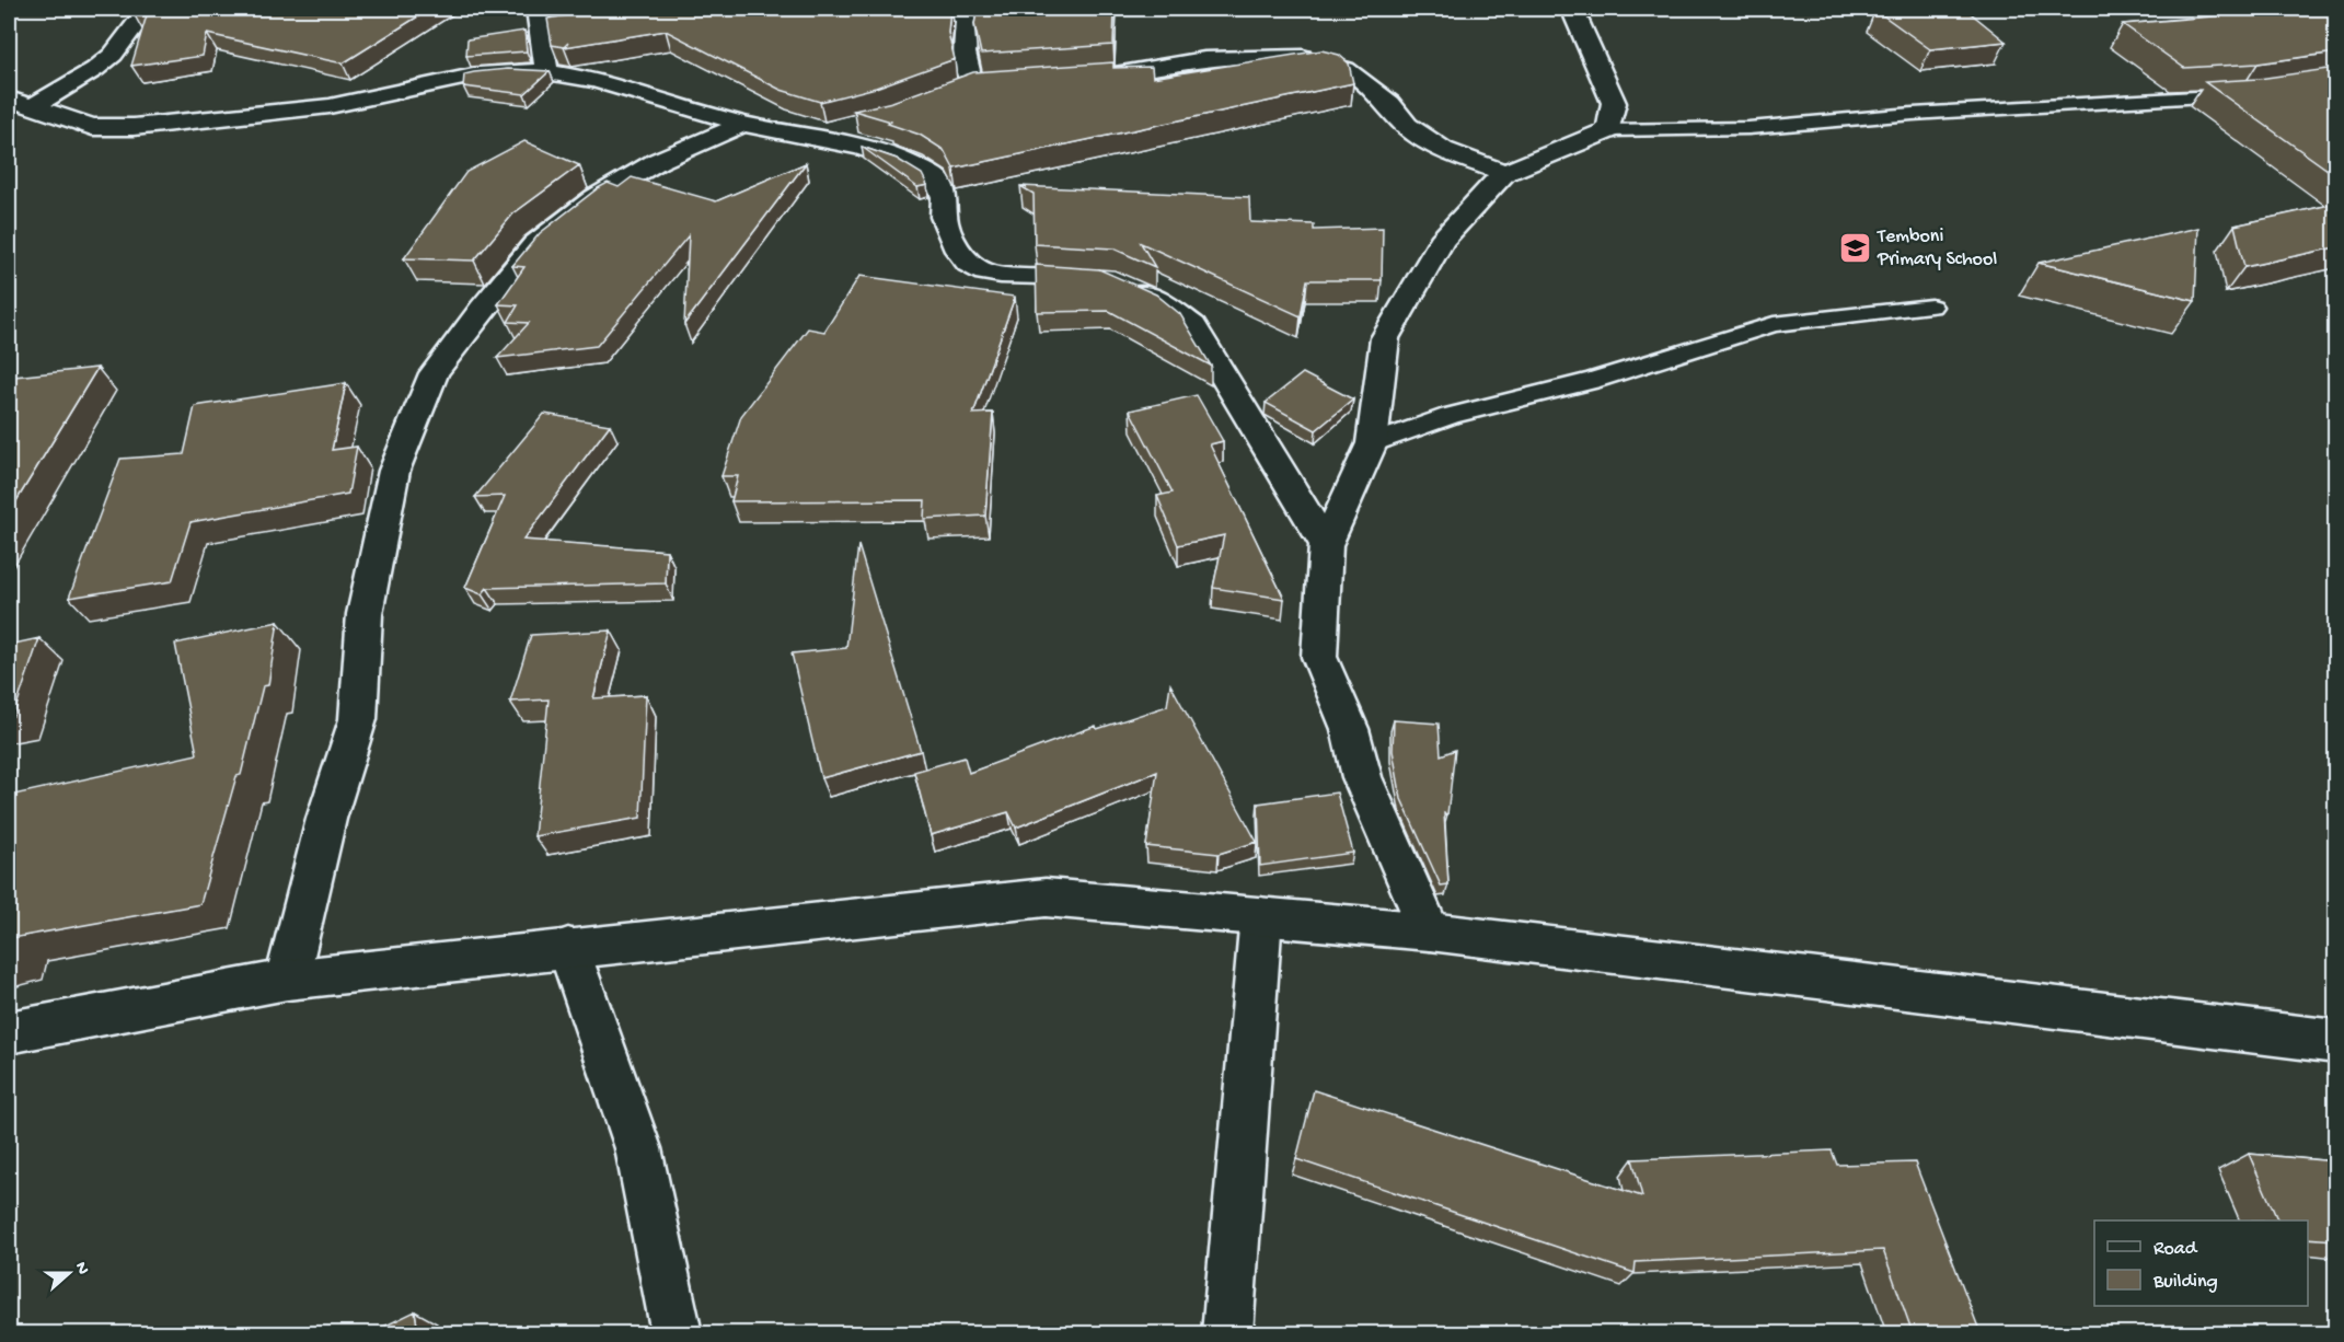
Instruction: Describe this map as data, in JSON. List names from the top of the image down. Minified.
{"places":{"school or university":["Temboni Primary School"]},"legend":["Road","Building"],"north":"right"}
